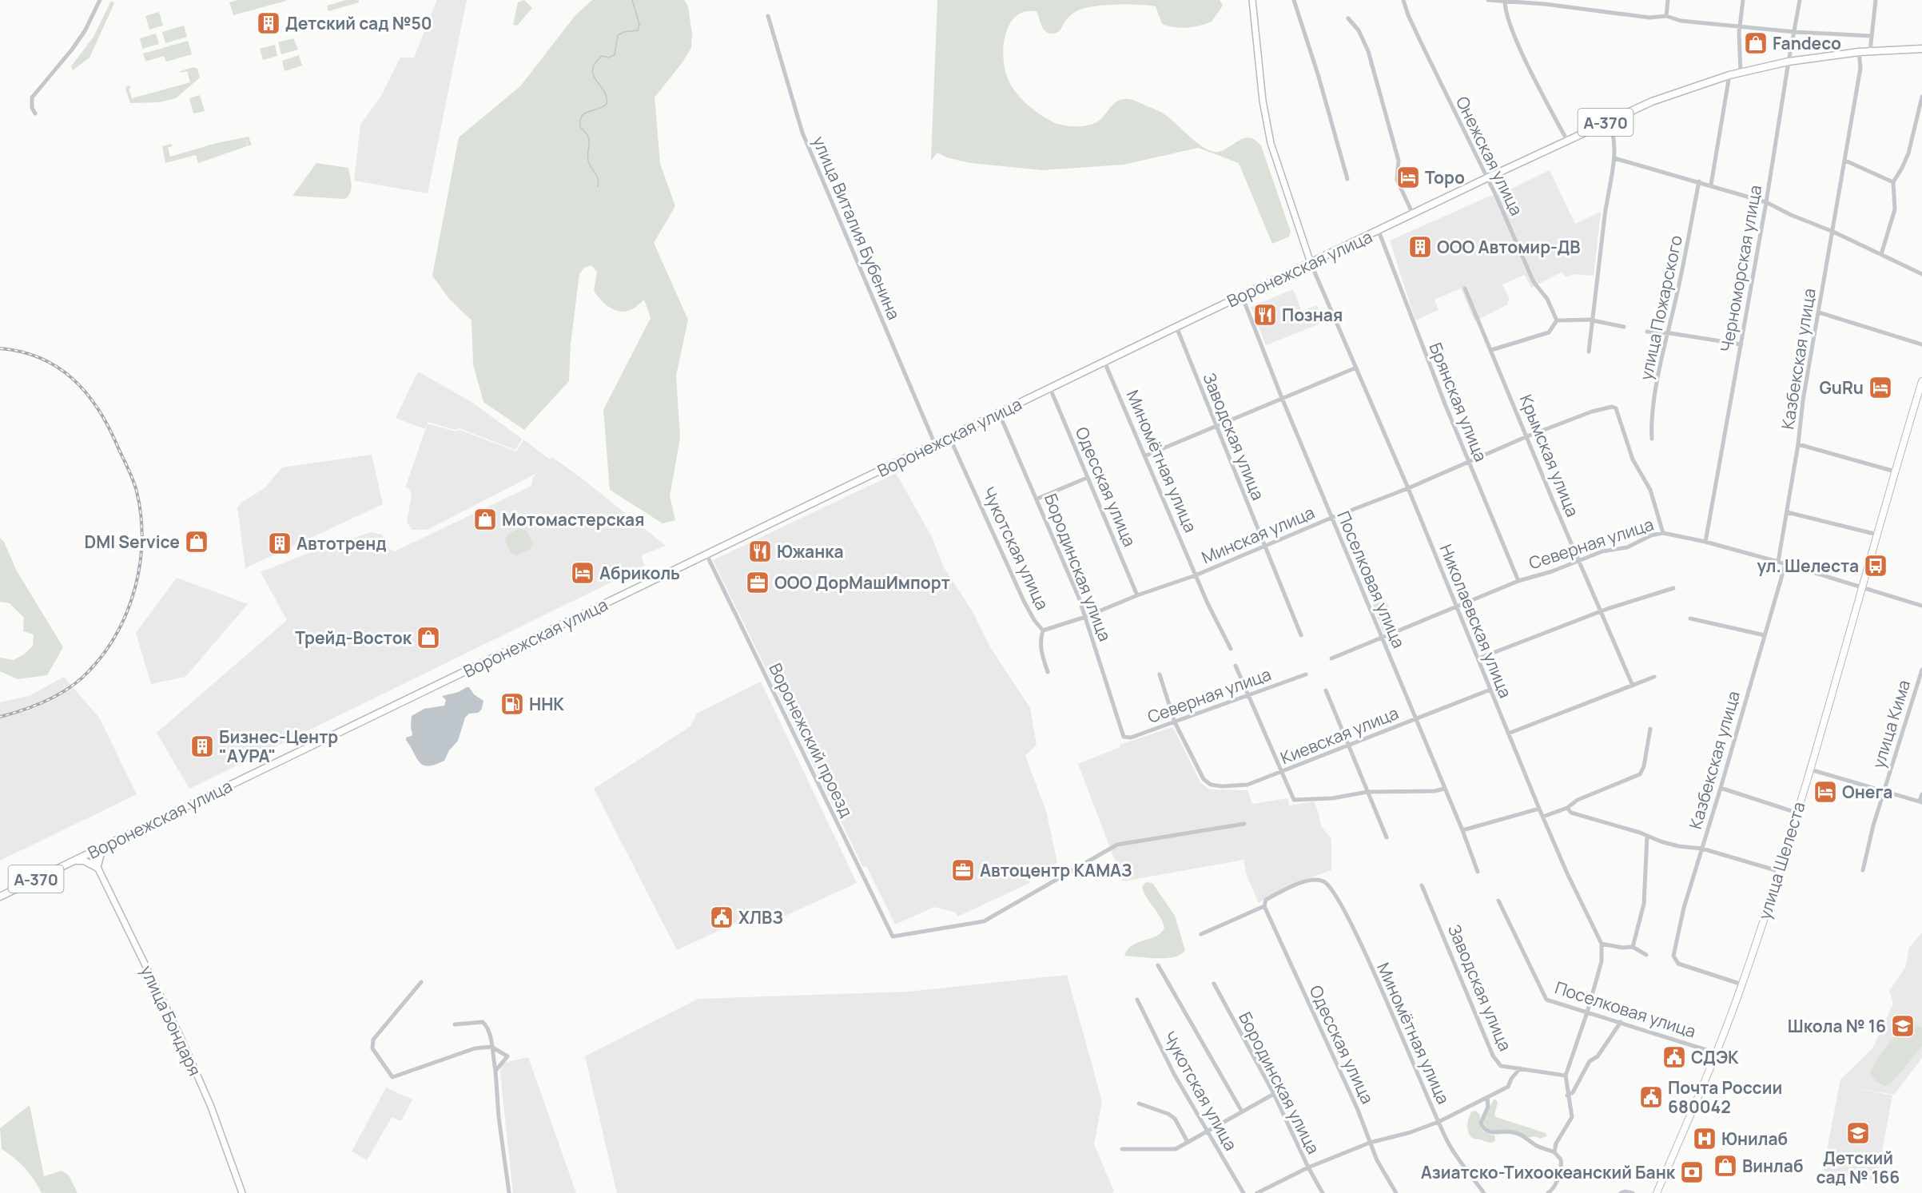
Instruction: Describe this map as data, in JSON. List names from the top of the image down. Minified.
{"streets":{"highway":["А-370","Воронежская улица"],"main road":["улица Шелеста","улица Бондаря"],"street":["Онежская улица","улица Виталия Бубенина","Черноморская улица","улица Пожарского","Казбекская улица","Брянская улица","Заводская улица","Крымская улица","Миномётная улица","Одесская улица","Минская улица","Северная улица","Чукотская улица","Бородинская улица","Поселковая улица","Николаевская улица","улица Кима","Киевская улица","Воронежский проезд"]},"crossings":[["Онежская улица","Воронежская улица"],["улица Виталия Бубенина","Воронежская улица"],["Воронежская улица","Черноморская улица"],["Воронежская улица","Казбекская улица"],["Воронежская улица","Брянская улица"],["Воронежская улица","Заводская улица"],["Воронежская улица","Миномётная улица"],["Воронежская улица","Одесская улица"],["Воронежская улица","Чукотская улица"],["Воронежская улица","Бородинская улица"],["Воронежская улица","Поселковая улица"],["Воронежская улица","Николаевская улица"],["Воронежская улица","Воронежский проезд"],["Воронежская улица","улица Бондаря"],["Черноморская улица","Северная улица"],["Казбекская улица","Северная улица"],["Казбекская улица","улица Шелеста"],["Брянская улица","Минская улица"],["Брянская улица","Северная улица"],["Заводская улица","Минская улица"],["Крымская улица","Минская улица"],["Крымская улица","Северная улица"],["Миномётная улица","Одесская улица"],["Миномётная улица","Минская улица"],["Одесская улица","Минская улица"],["Минская улица","Северная улица"],["Минская улица","Чукотская улица"],["Минская улица","Бородинская улица"],["Минская улица","Поселковая улица"],["Минская улица","Николаевская улица"],["Северная улица","Бородинская улица"],["Северная улица","Поселковая улица"],["Северная улица","Николаевская улица"],["Северная улица","Киевская улица"],["Северная улица","улица Шелеста"],["Поселковая улица","Киевская улица"],["Поселковая улица","улица Шелеста"],["Николаевская улица","Киевская улица"]],"places":{"building":["Детский сад №50","ООО Автомир-ДВ","Автотренд","Бизнес-Центр \"АУРА\""],"shop":["Fandeco","Мотомастерская","DMI Service","Трейд-Восток","Винлаб"],"hotel":["Торо","GuRu","Абриколь","Онега"],"restaurant":["Позная","Южанка"],"bus stop":["ул. Шелеста"],"office":["ООО ДорМашИмпорт","Автоцентр КАМАЗ"],"fuel station":["ННК"],"public building":["ХЛВЗ","СДЭК","Почта России 680042"],"school or university":["Школа № 16","Детский сад № 166"],"hospital":["Юнилаб"],"bank":["Азиатско-Тихоокеанский Банк"]}}
